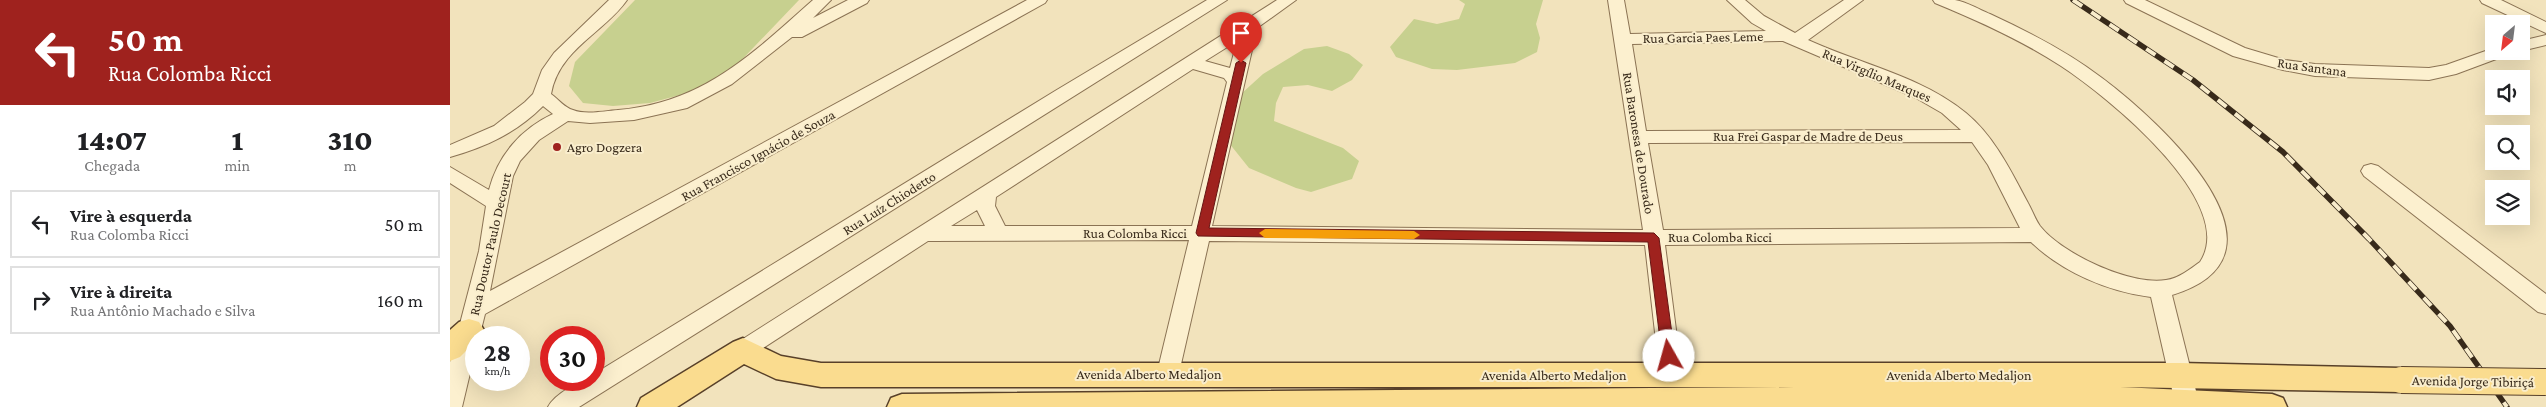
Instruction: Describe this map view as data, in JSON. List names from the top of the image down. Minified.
{"streets":{"main road":["Avenida Alberto Medaljon","Avenida Jorge Tibiriçá"],"street":["Rua Garcia Paes Leme","Rua Santana","Rua Virgílio Marques","Rua Frei Gaspar de Madre de Deus","Rua Baronesa de Dourado","Rua Francisco Ignácio de Souza","Rua Luíz Chiodetto","Rua Colomba Ricci","Rua Doutor Paulo Decourt"]},"crossings":[["Rua Garcia Paes Leme","Rua Virgílio Marques"],["Rua Garcia Paes Leme","Rua Baronesa de Dourado"],["Rua Virgílio Marques","Rua Frei Gaspar de Madre de Deus"],["Rua Virgílio Marques","Rua Colomba Ricci"],["Rua Frei Gaspar de Madre de Deus","Rua Baronesa de Dourado"],["Rua Baronesa de Dourado","Rua Colomba Ricci"],["Rua Baronesa de Dourado","Avenida Alberto Medaljon"],["Avenida Alberto Medaljon","Avenida Jorge Tibiriçá"]],"places":["Agro Dogzera"],"north":"bottom left","page":{"turn":["50 m","Rua Colomba Ricci"],"eta":["14:07","Chegada","1","min","310","m"],"list":[{"name":"Vire à esquerda","note":"Rua Colomba Ricci","value":"50 m"},{"name":"Vire à direita","note":"Rua Antônio Machado e Silva","value":"160 m"}],"speed":"28 km/h","limit":"30"}}
